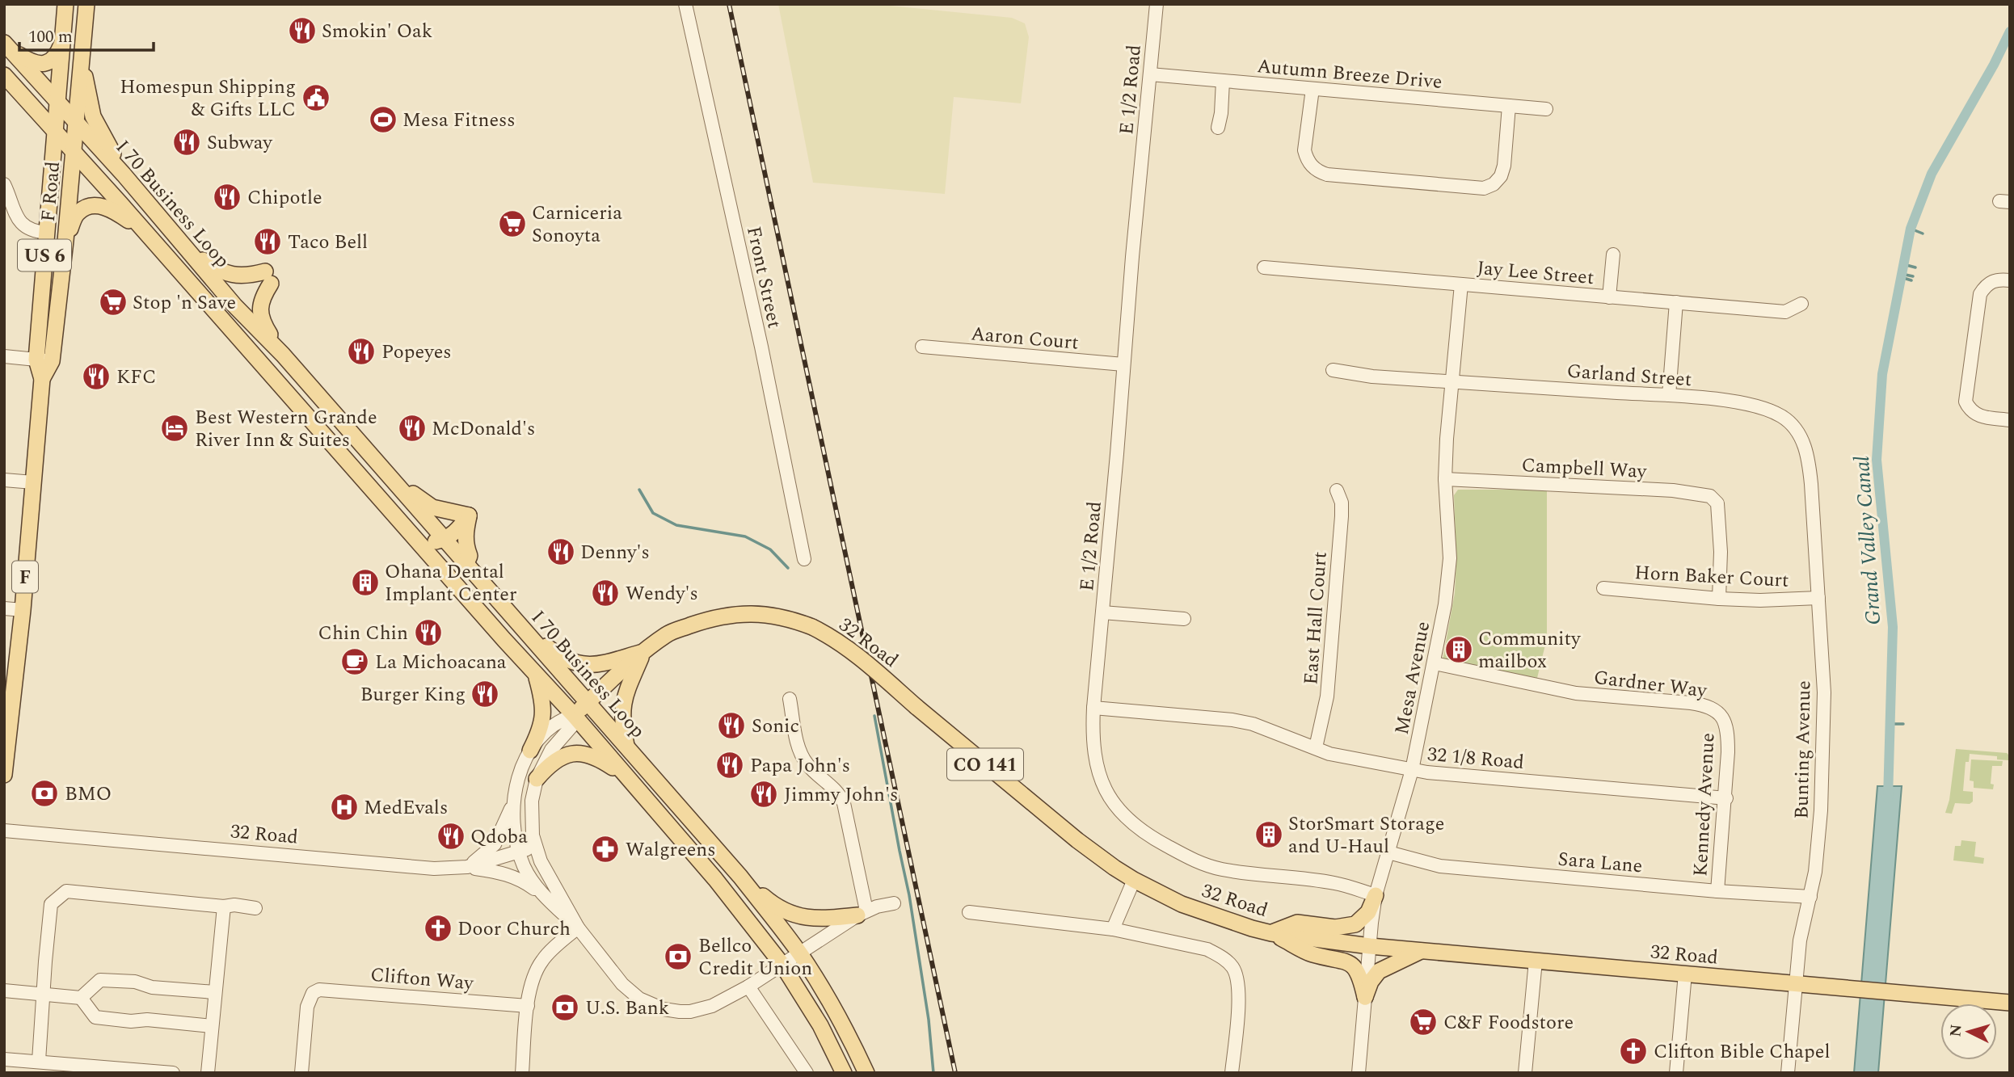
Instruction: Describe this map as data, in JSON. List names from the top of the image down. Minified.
{"streets":{"main road":["F Road","I 70 Business Loop","US 6","F","32 Road","CO 141"],"street":["Autumn Breeze Drive","E 1/2 Road","Jay Lee Street","Front Street","Aaron Court","Garland Street","Campbell Way","Horn Baker Court","East Hall Court","Mesa Avenue","Gardner Way","Bunting Avenue","32 1/8 Road","Kennedy Avenue","Sara Lane","Clifton Way"]},"crossings":[["Autumn Breeze Drive","E 1/2 Road"],["E 1/2 Road","Aaron Court"],["E 1/2 Road","Mesa Avenue"],["E 1/2 Road","32 1/8 Road"],["F Road","I 70 Business Loop"],["F Road","US 6"],["I 70 Business Loop","US 6"],["I 70 Business Loop","32 Road"],["Jay Lee Street","Mesa Avenue"],["Garland Street","Mesa Avenue"],["Garland Street","Bunting Avenue"],["Campbell Way","Horn Baker Court"],["Campbell Way","Mesa Avenue"],["Horn Baker Court","Bunting Avenue"],["East Hall Court","32 1/8 Road"],["32 Road","Mesa Avenue"],["32 Road","Bunting Avenue"],["Mesa Avenue","Gardner Way"],["Mesa Avenue","32 1/8 Road"],["Mesa Avenue","Sara Lane"],["Gardner Way","Kennedy Avenue"],["Bunting Avenue","Sara Lane"],["32 1/8 Road","Kennedy Avenue"],["Kennedy Avenue","Sara Lane"]],"water":["Grand Valley Canal"],"places":{"restaurant":["Smokin' Oak","Subway","Chipotle","Taco Bell","Popeyes","KFC","McDonald's","Denny's","Wendy's","Chin Chin","Burger King","Sonic","Papa John's","Jimmy John's","Qdoba"],"public building":["Homespun Shipping & Gifts LLC"],"sports":["Mesa Fitness"],"supermarket":["Carniceria Sonoyta","Stop 'n Save","C&F Foodstore"],"hotel":["Best Western Grande River Inn & Suites"],"building":["Ohana Dental Implant Center","Community mailbox","StorSmart Storage and U-Haul"],"cafe":["La Michoacana"],"bank":["BMO","Bellco Credit Union","U.S. Bank"],"hospital":["MedEvals"],"pharmacy":["Walgreens"],"church":["Door Church","Clifton Bible Chapel"]},"scale_bar":"100 m","north":"left"}
